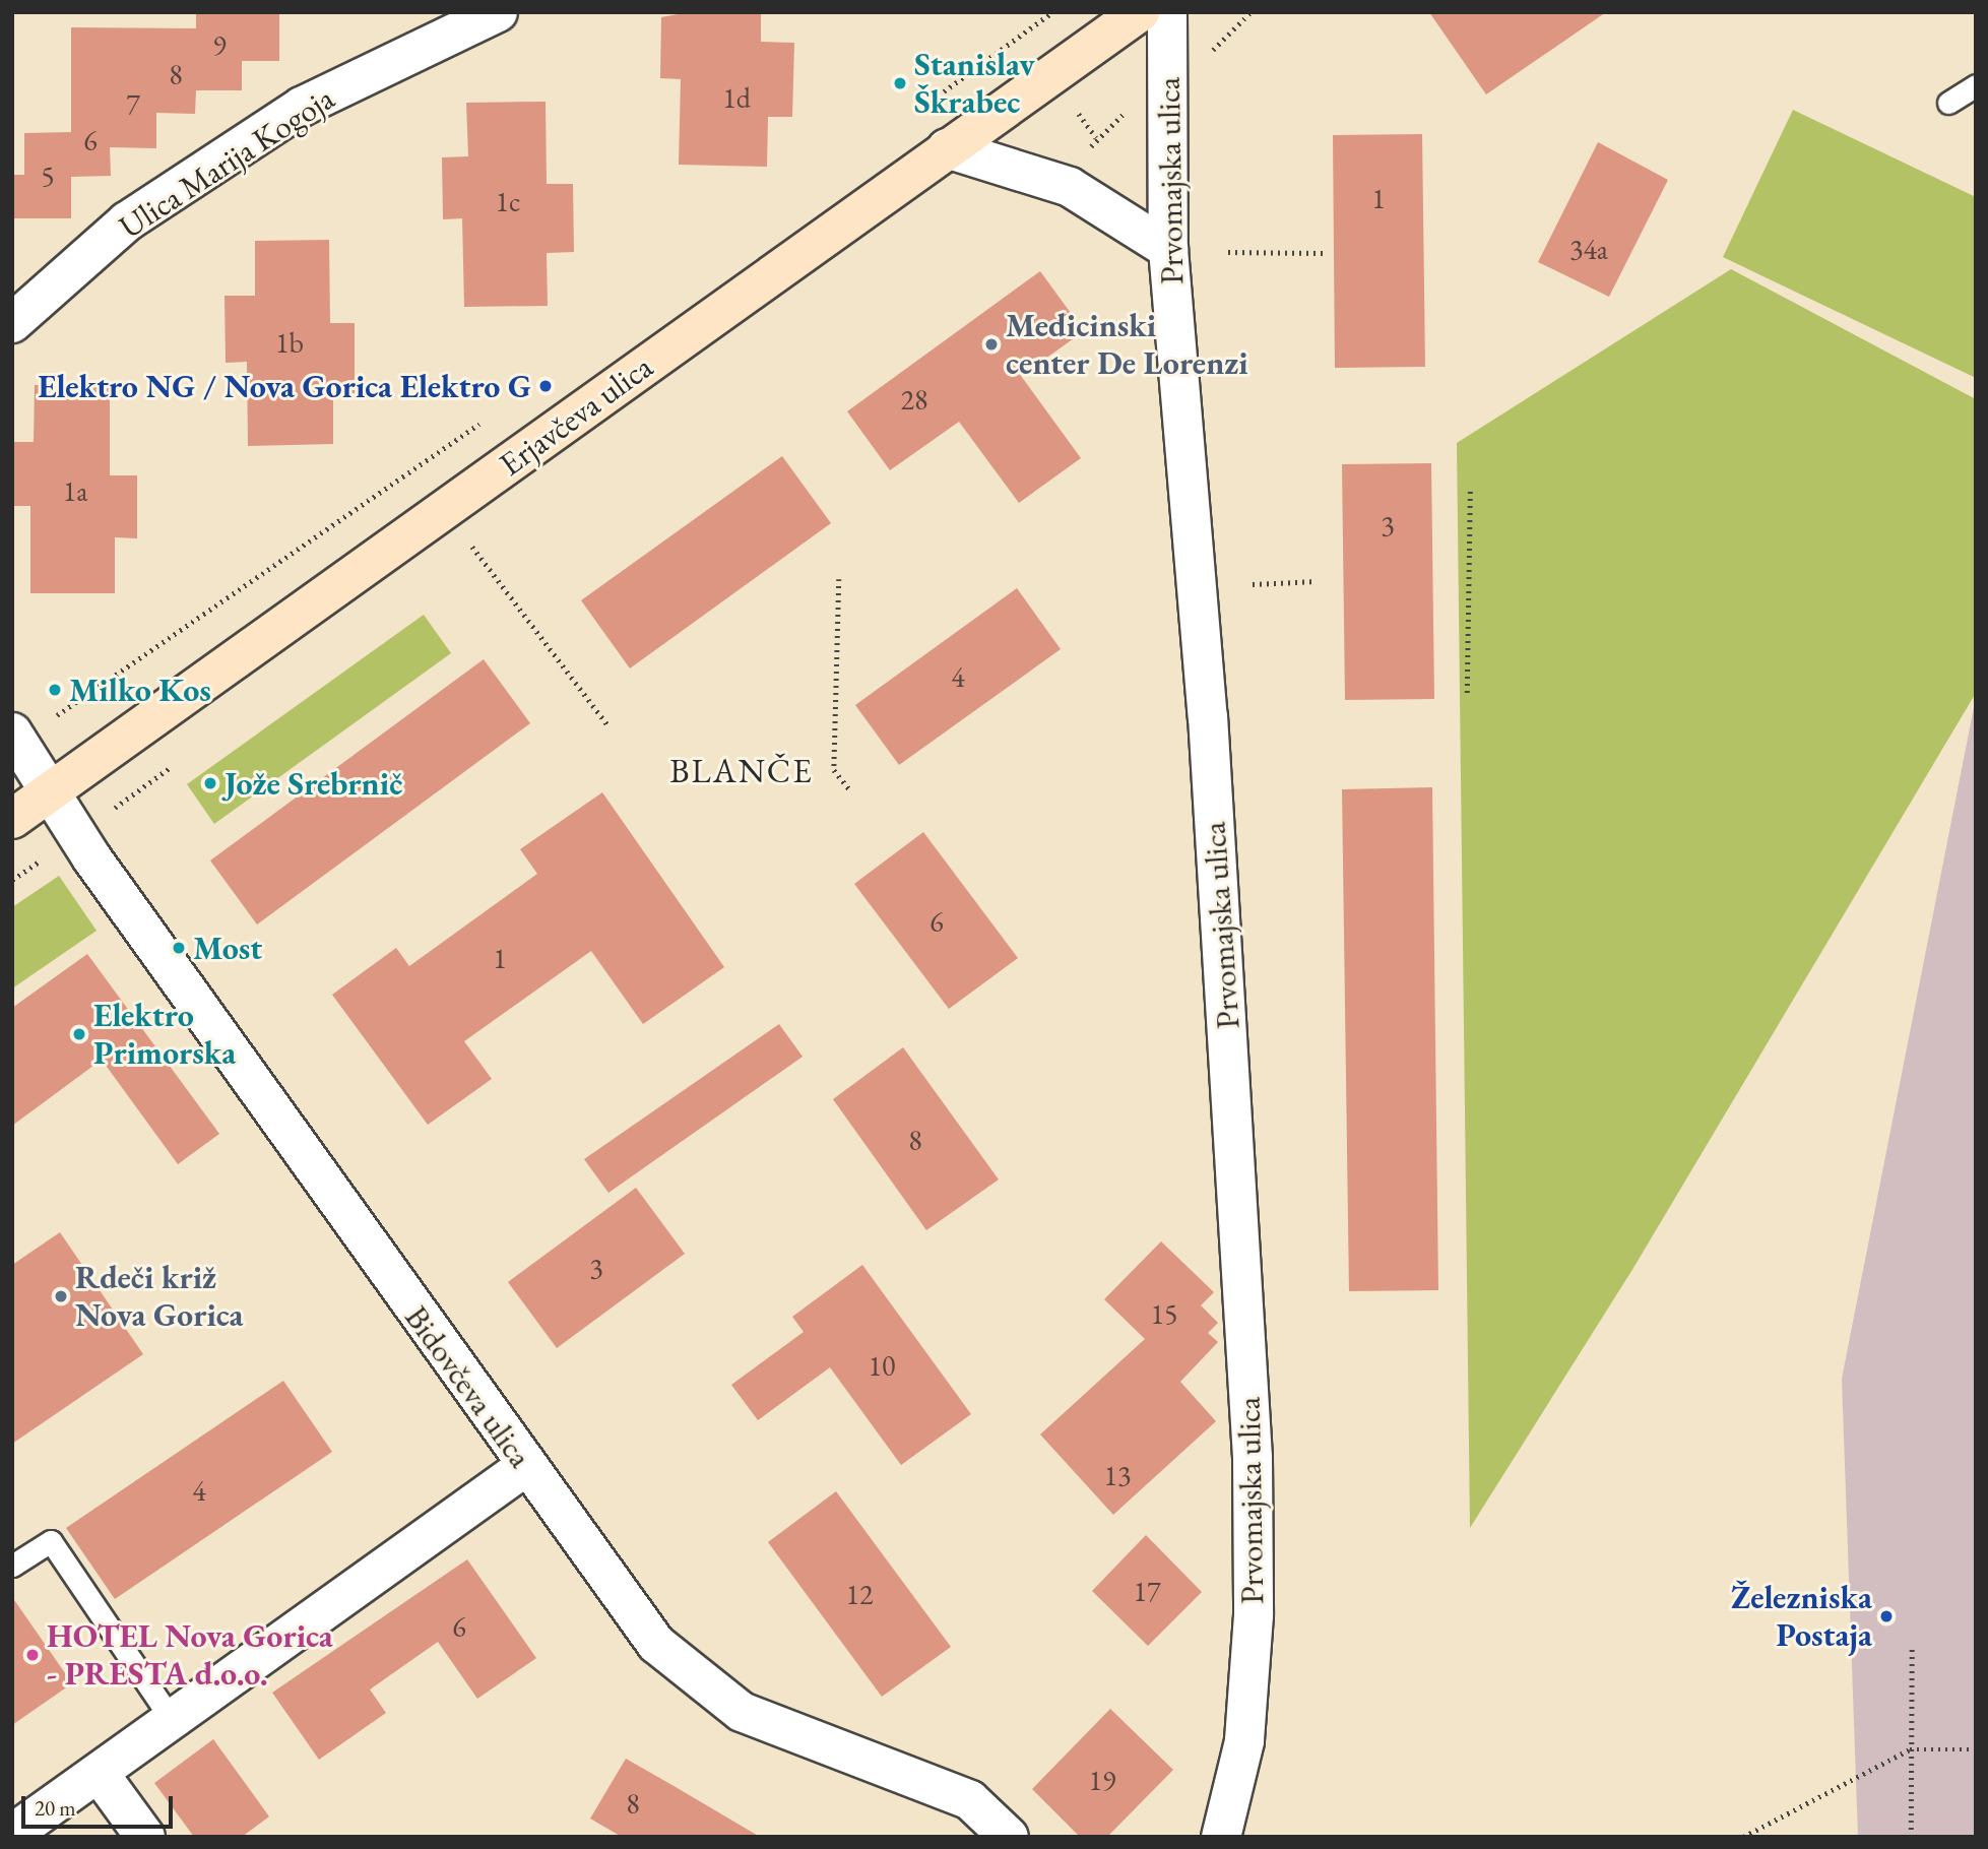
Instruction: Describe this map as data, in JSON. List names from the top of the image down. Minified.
{"streets":{"main road":["Erjavčeva ulica"],"street":["Ulica Marija Kogoja","Prvomajska ulica","Bidovčeva ulica"]},"crossings":[["Erjavčeva ulica","Bidovčeva ulica"]],"districts":["BLANČE"],"places":["Stanislav Škrabec","Medicinski center De Lorenzi","Elektro NG / Nova Gorica Elektro G","Milko Kos","Jože Srebrnič","Most","Elektro Primorska","Rdeči križ Nova Gorica","Železniska Postaja","HOTEL Nova Gorica - PRESTA d.o.o."],"house_numbers":["9","8","1d","7","6","5","1","1c","34a","1b","28","1a","3","4","6","1","8","3","15","10","13","4","17","12","6","19","8"],"scale_bar":"20 m"}
